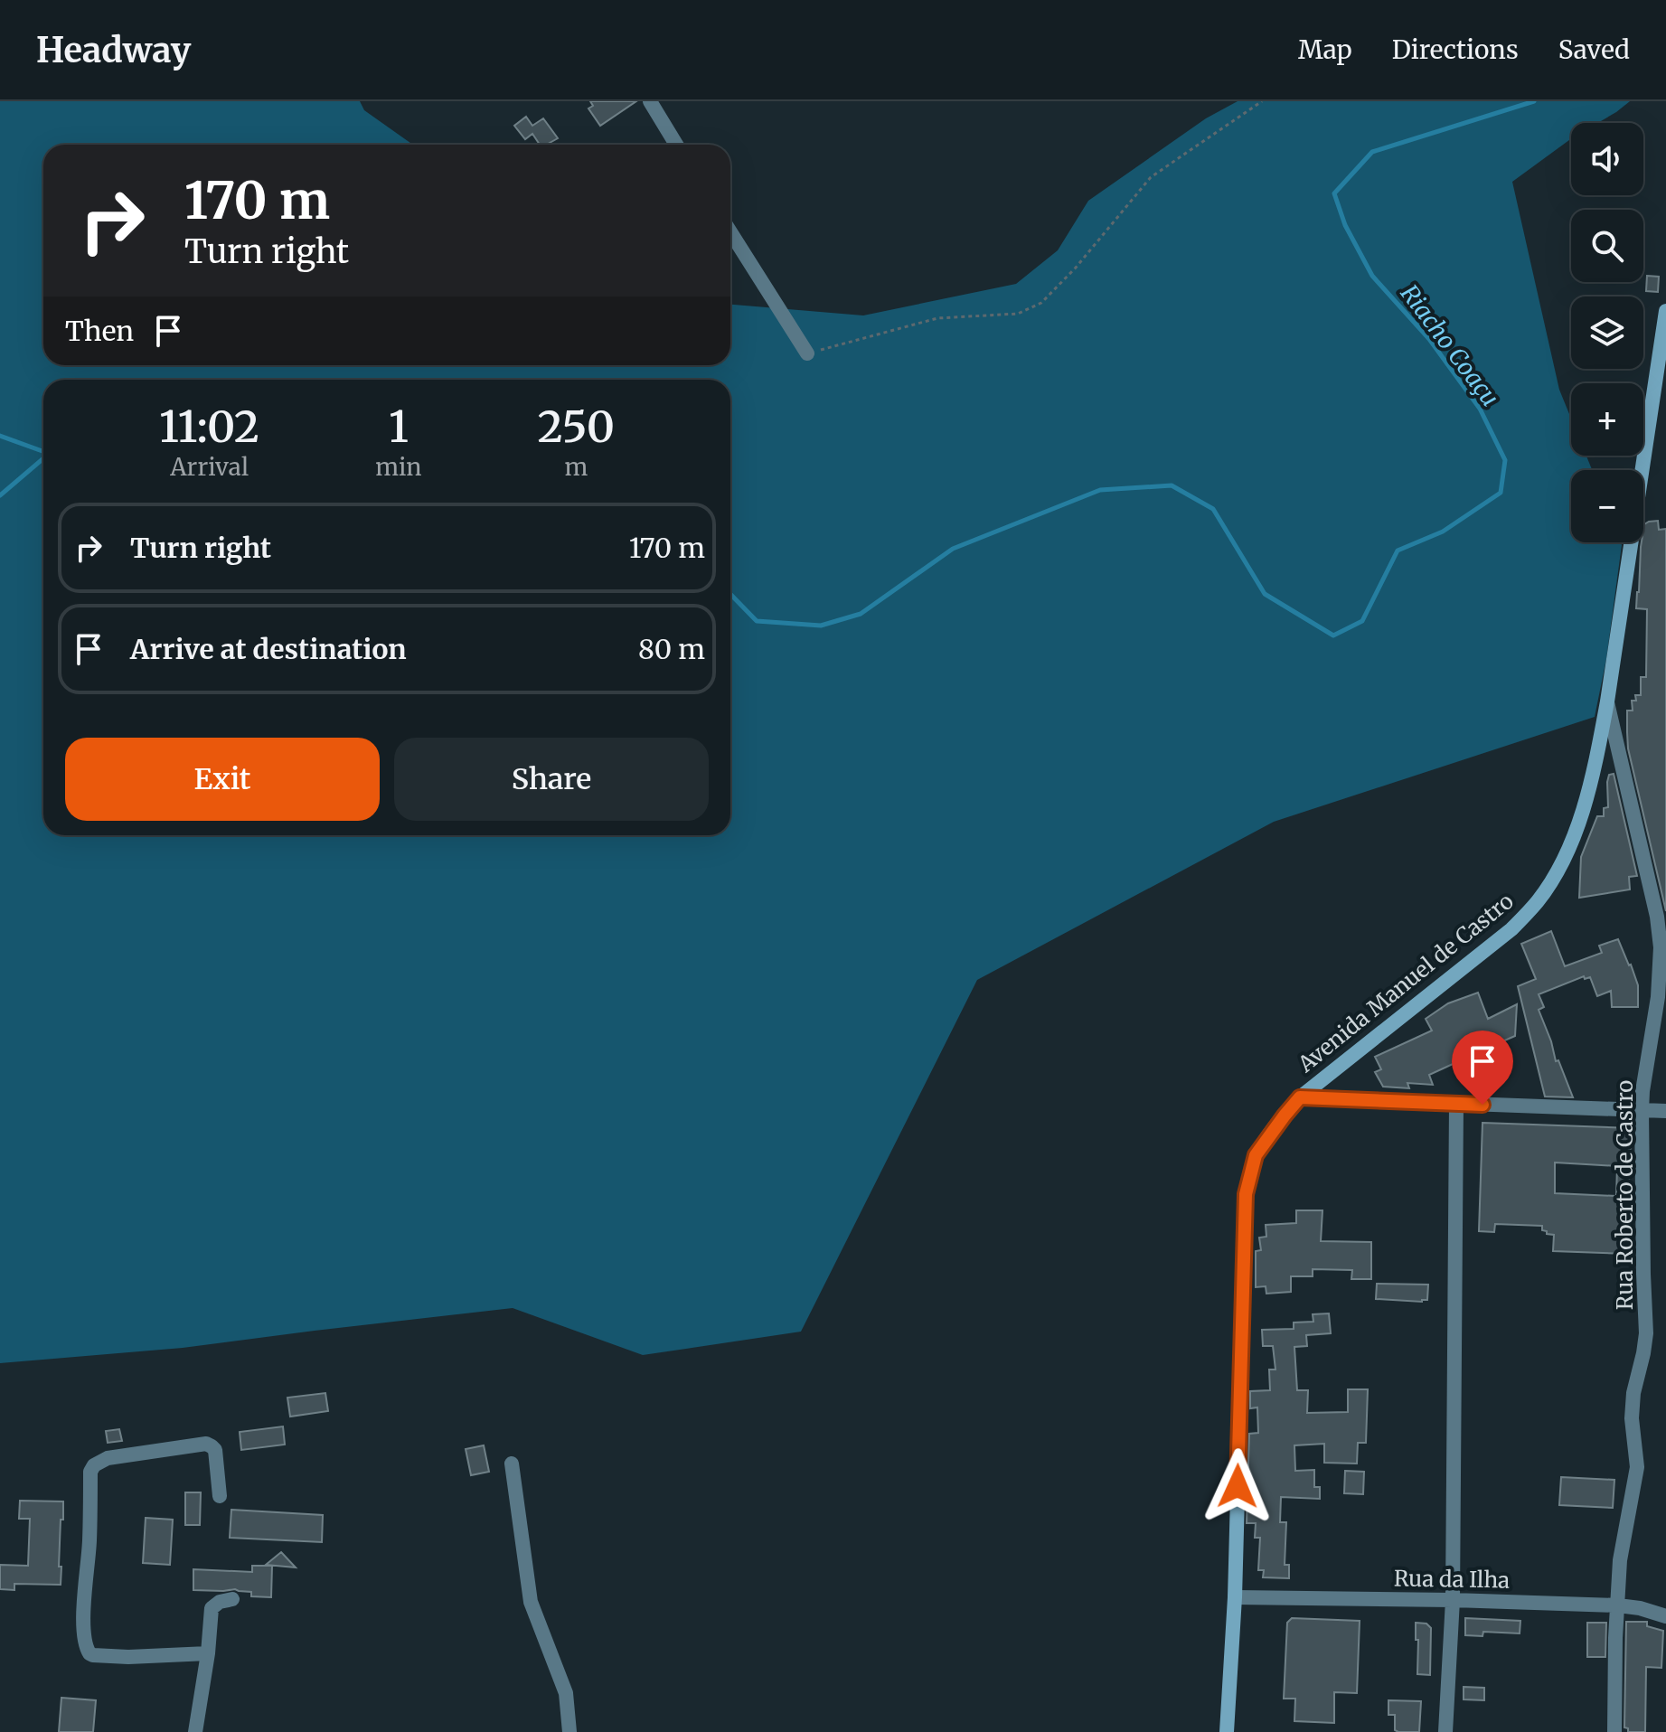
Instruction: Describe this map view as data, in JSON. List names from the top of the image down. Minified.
{"streets":{"street":["Avenida Manuel de Castro","Rua Roberto de Castro","Rua da Ilha"]},"crossings":[["Avenida Manuel de Castro","Rua Roberto de Castro"],["Avenida Manuel de Castro","Rua da Ilha"],["Rua Roberto de Castro","Rua da Ilha"]],"water":["Riacho Coaçu"],"page":{"header":"Headway","nav":["Map","Directions","Saved"],"map_buttons":["+","−"],"turn":["170 m","Turn right"],"then":"Then","eta":["11:02","Arrival","1","min","250","m"],"list":[{"name":"Turn right","value":"170 m"},{"name":"Arrive at destination","value":"80 m"}],"buttons":["Exit","Share"]}}
